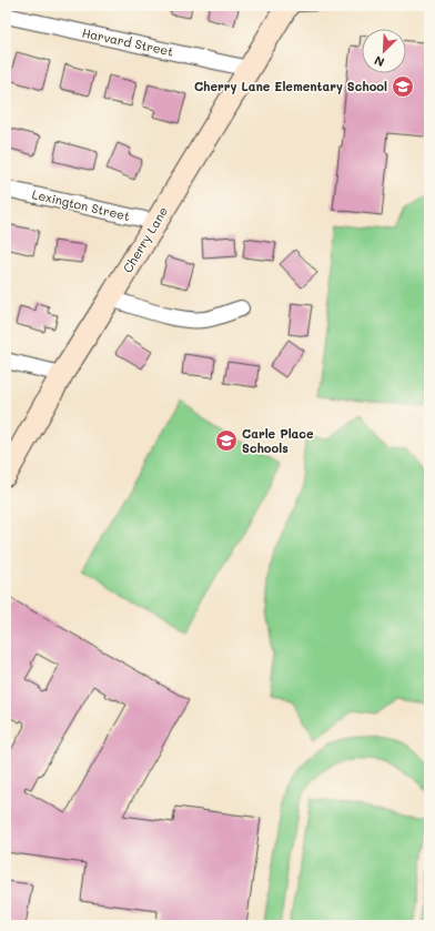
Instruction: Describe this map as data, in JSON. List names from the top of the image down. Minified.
{"streets":{"street":["Harvard Street","Lexington Street","Cherry Lane"]},"crossings":[["Harvard Street","Cherry Lane"],["Lexington Street","Cherry Lane"]],"places":{"school or university":["Cherry Lane Elementary School","Carle Place Schools"]},"north":"bottom left"}
